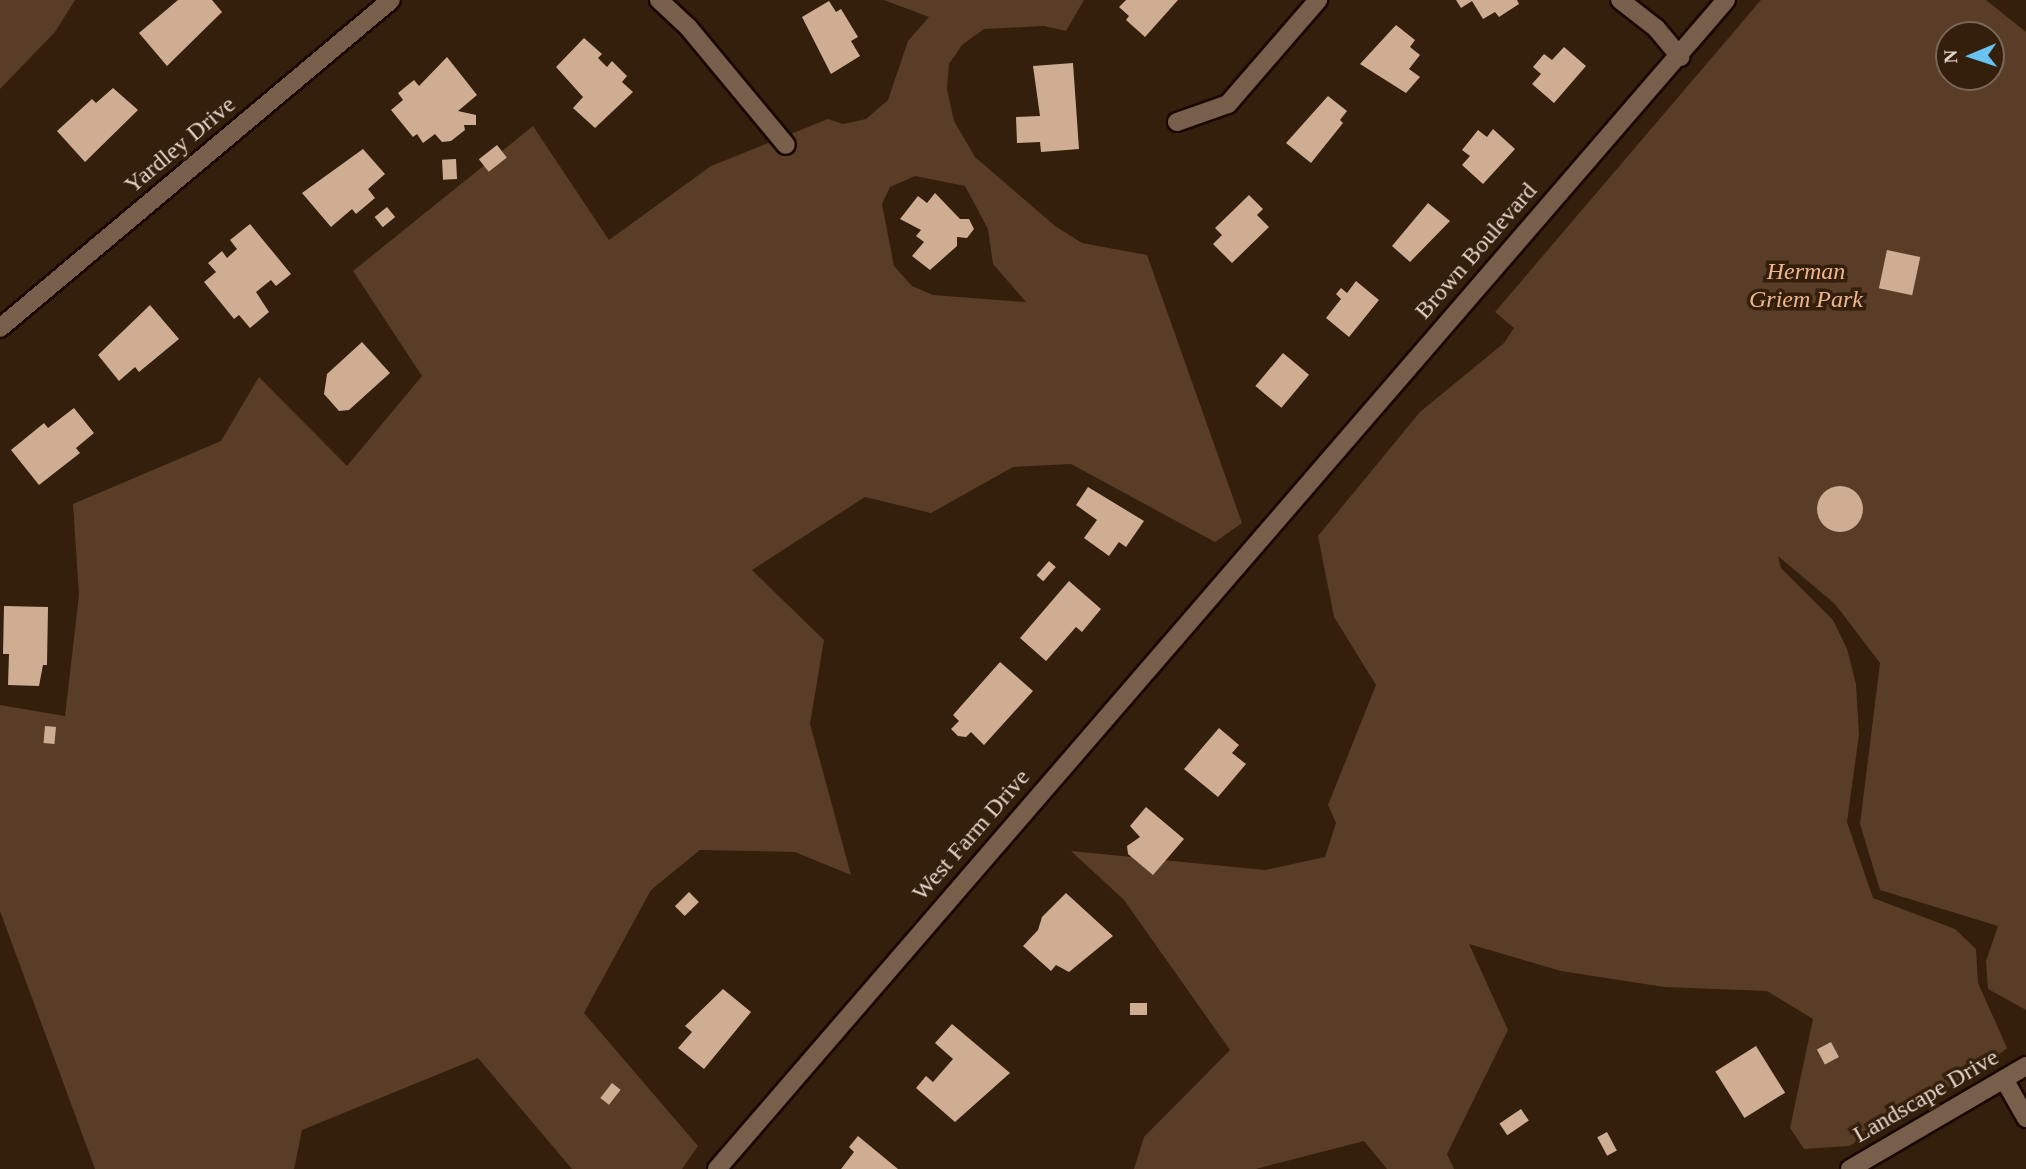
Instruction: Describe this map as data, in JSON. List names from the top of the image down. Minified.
{"streets":{"street":["Yardley Drive","Brown Boulevard","West Farm Drive","Landscape Drive"]},"crossings":[["Brown Boulevard","West Farm Drive"]],"parks":["Herman Griem Park"],"north":"left"}
